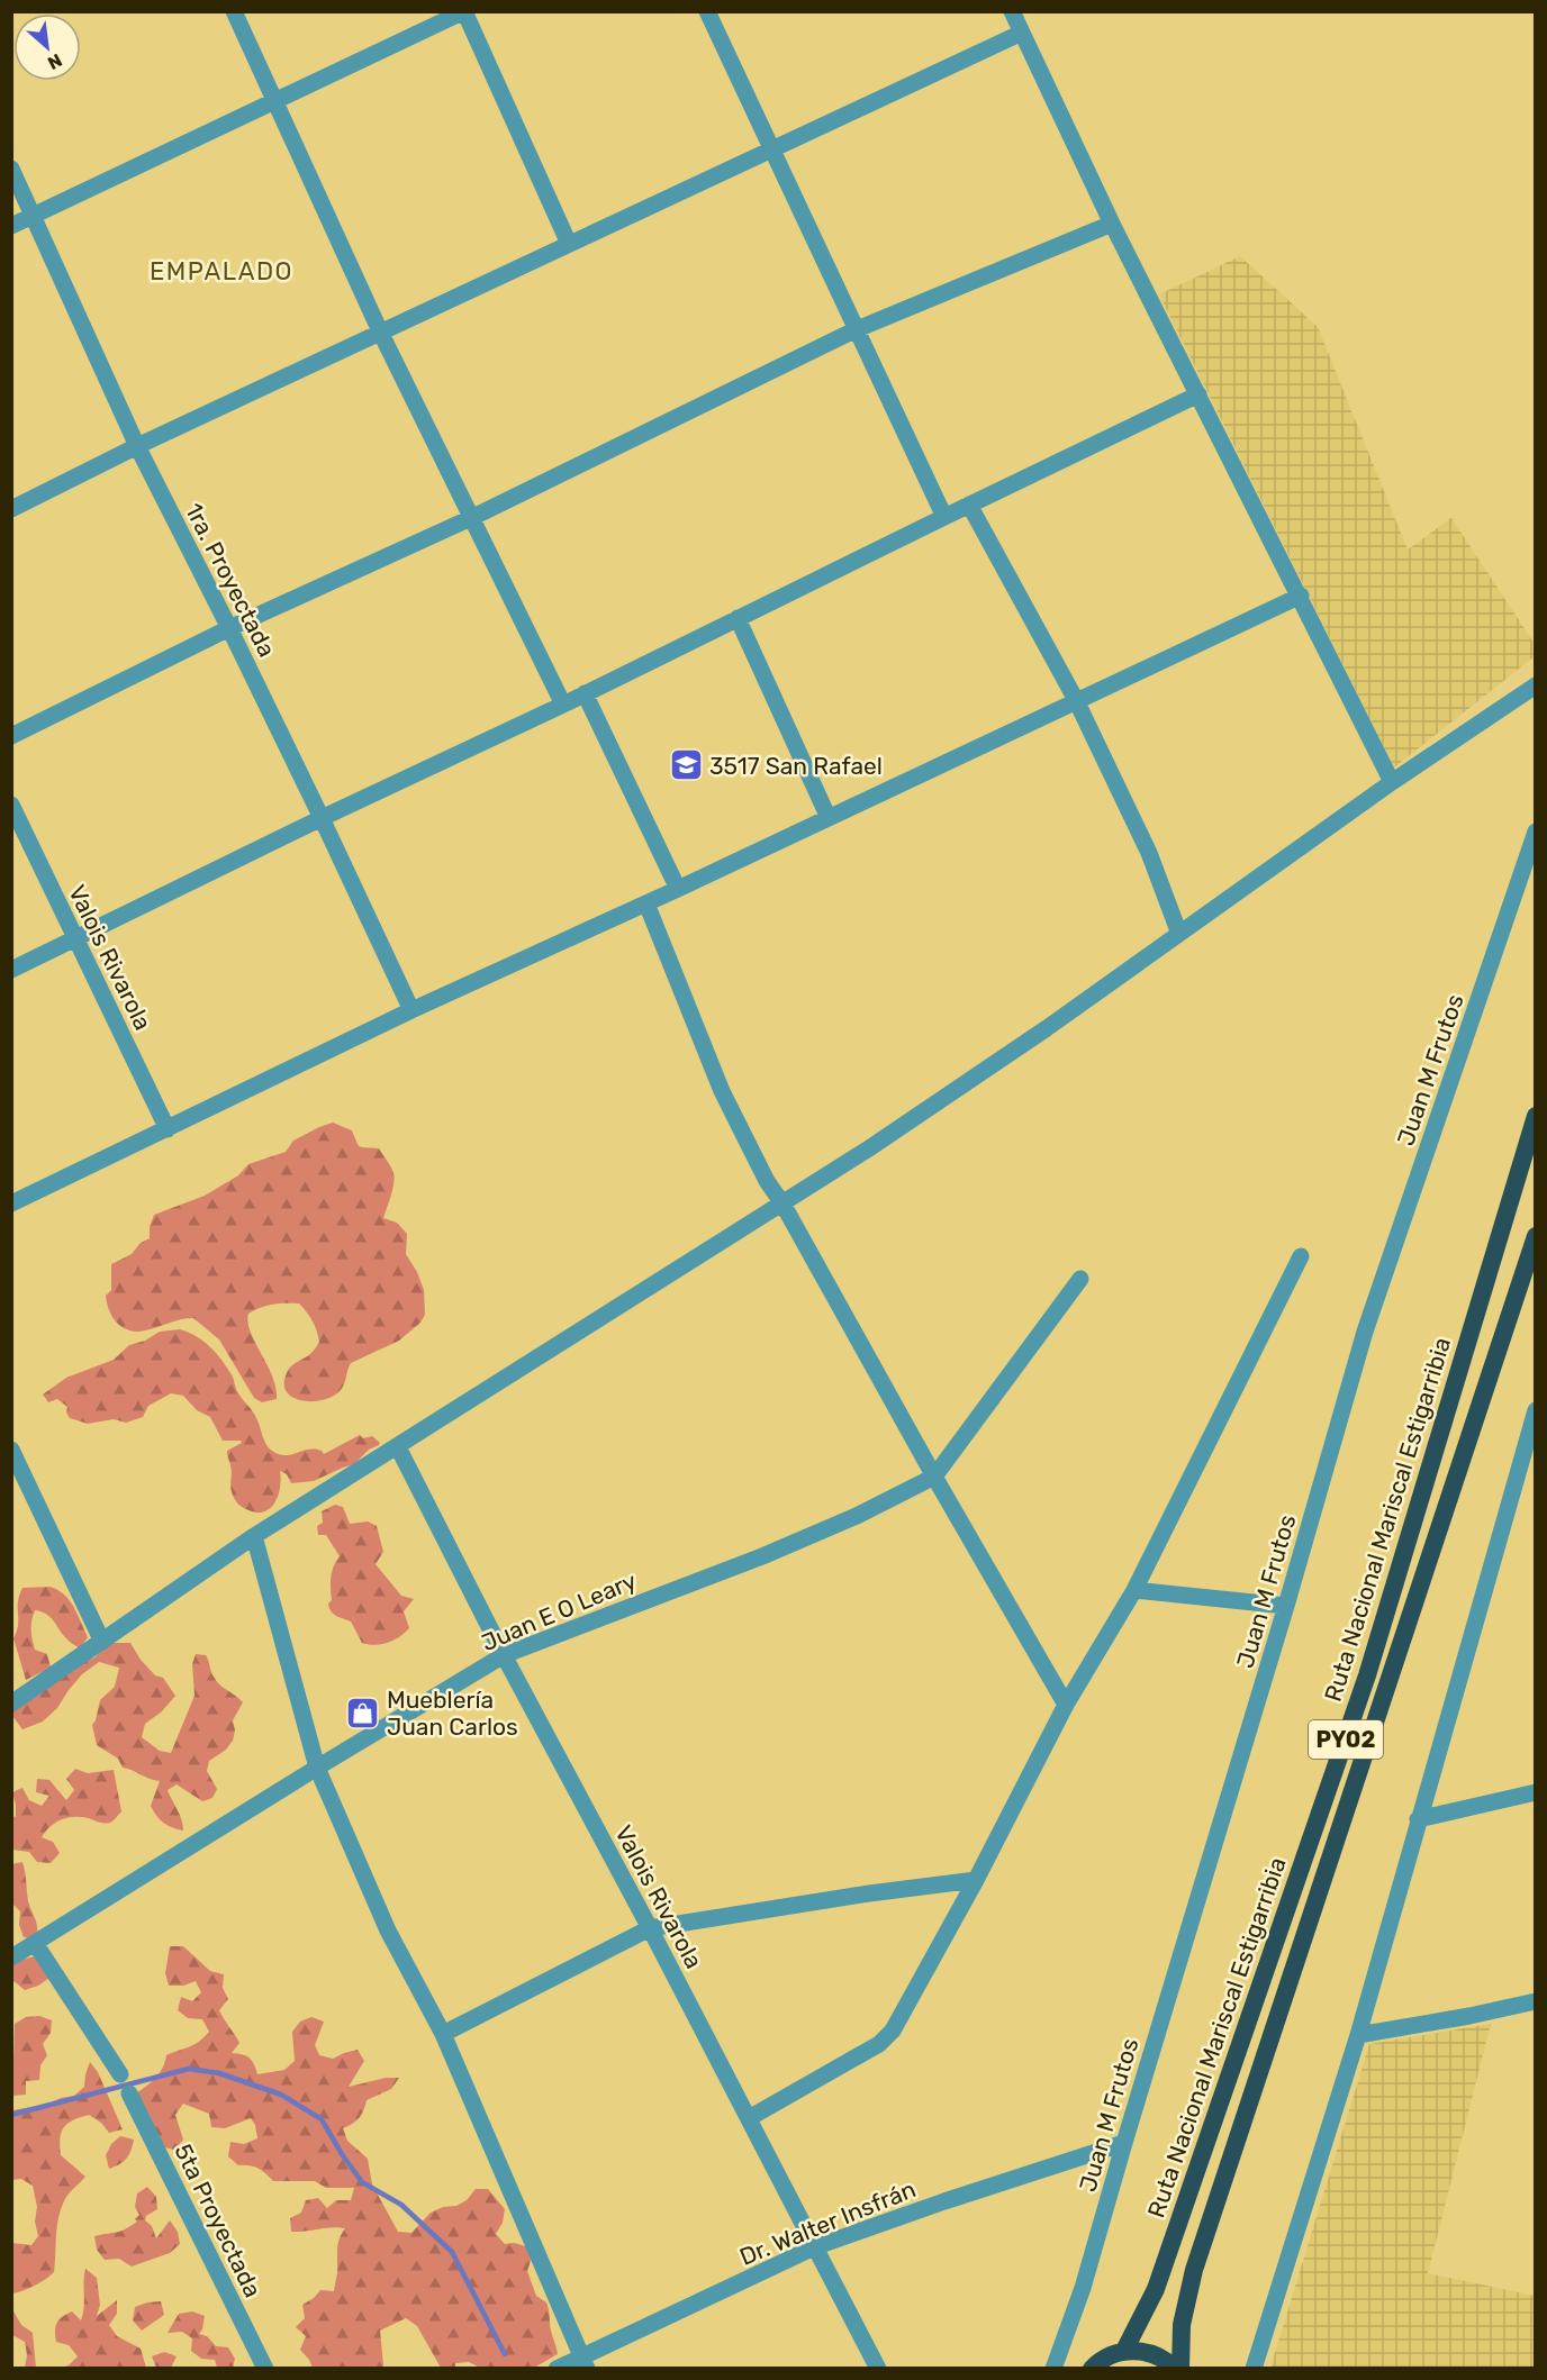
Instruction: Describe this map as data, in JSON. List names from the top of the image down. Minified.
{"streets":{"highway":["Ruta Nacional Mariscal Estigarribia","PY02"],"street":["1ra. Proyectada","Valois Rivarola","Juan M Frutos","Juan E O Leary","5ta Proyectada","Dr. Walter Insfrán"]},"crossings":[["Valois Rivarola","Juan E O Leary"],["Valois Rivarola","Dr. Walter Insfrán"],["Juan M Frutos","Dr. Walter Insfrán"],["Ruta Nacional Mariscal Estigarribia","PY02"]],"districts":["EMPALADO"],"places":{"school or university":["3517 San Rafael"],"shop":["Mueblería Juan Carlos"]},"north":"bottom right"}
